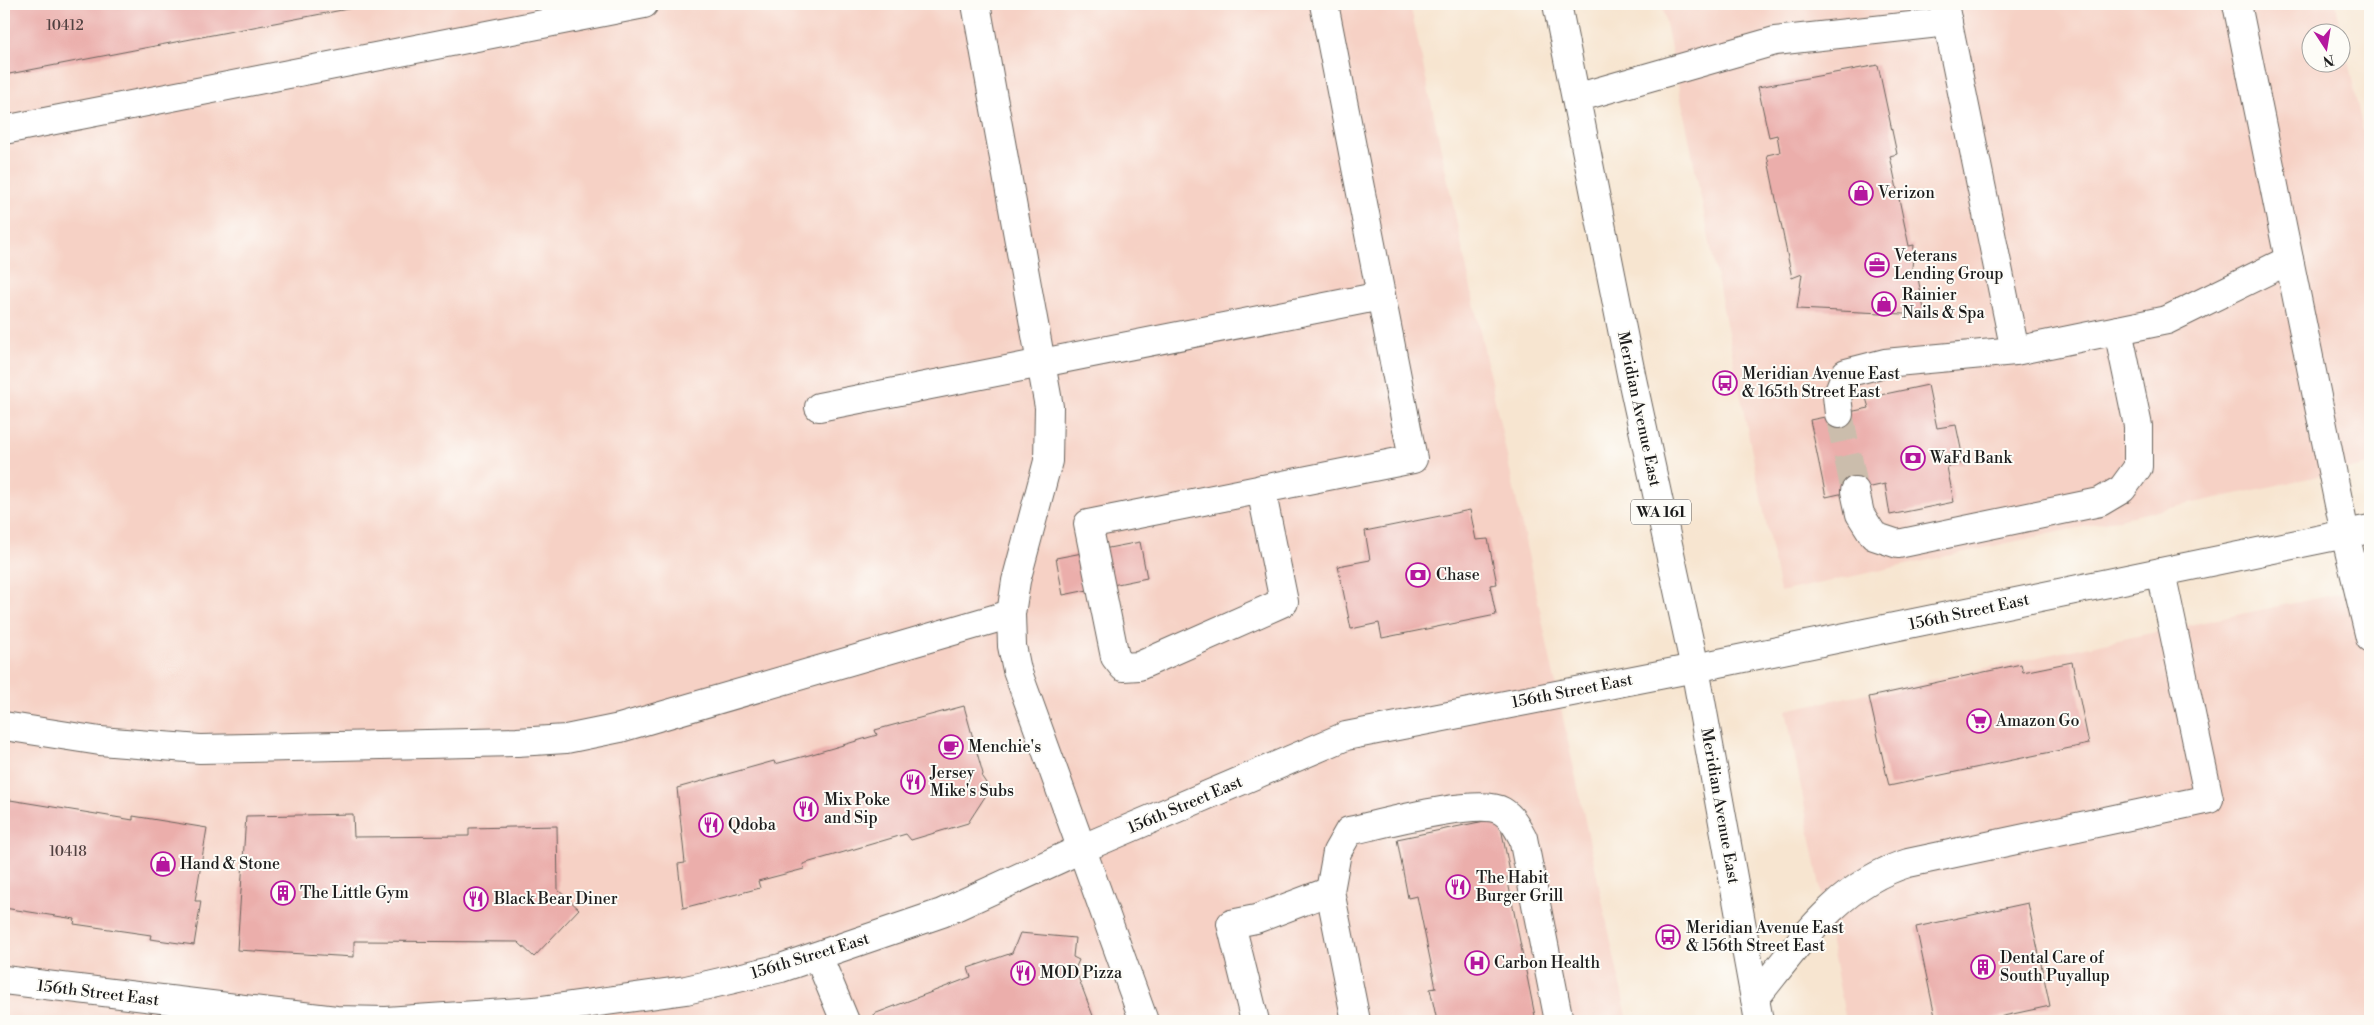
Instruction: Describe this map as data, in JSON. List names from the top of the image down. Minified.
{"streets":{"street":["Meridian Avenue East","WA 161","156th Street East"]},"crossings":[["Meridian Avenue East","156th Street East"]],"places":{"shop":["Verizon","Rainier Nails & Spa","Hand & Stone"],"office":["Veterans Lending Group"],"bus stop":["Meridian Avenue East & 165th Street East","Meridian Avenue East & 156th Street East"],"bank":["WaFd Bank","Chase"],"supermarket":["Amazon Go"],"cafe":["Menchie's"],"restaurant":["Jersey Mike's Subs","Mix Poke and Sip","Qdoba","The Habit Burger Grill","Black Bear Diner","MOD Pizza"],"building":["The Little Gym","Dental Care of South Puyallup"],"hospital":["Carbon Health"]},"house_numbers":["10412","10418"],"north":"bottom"}
